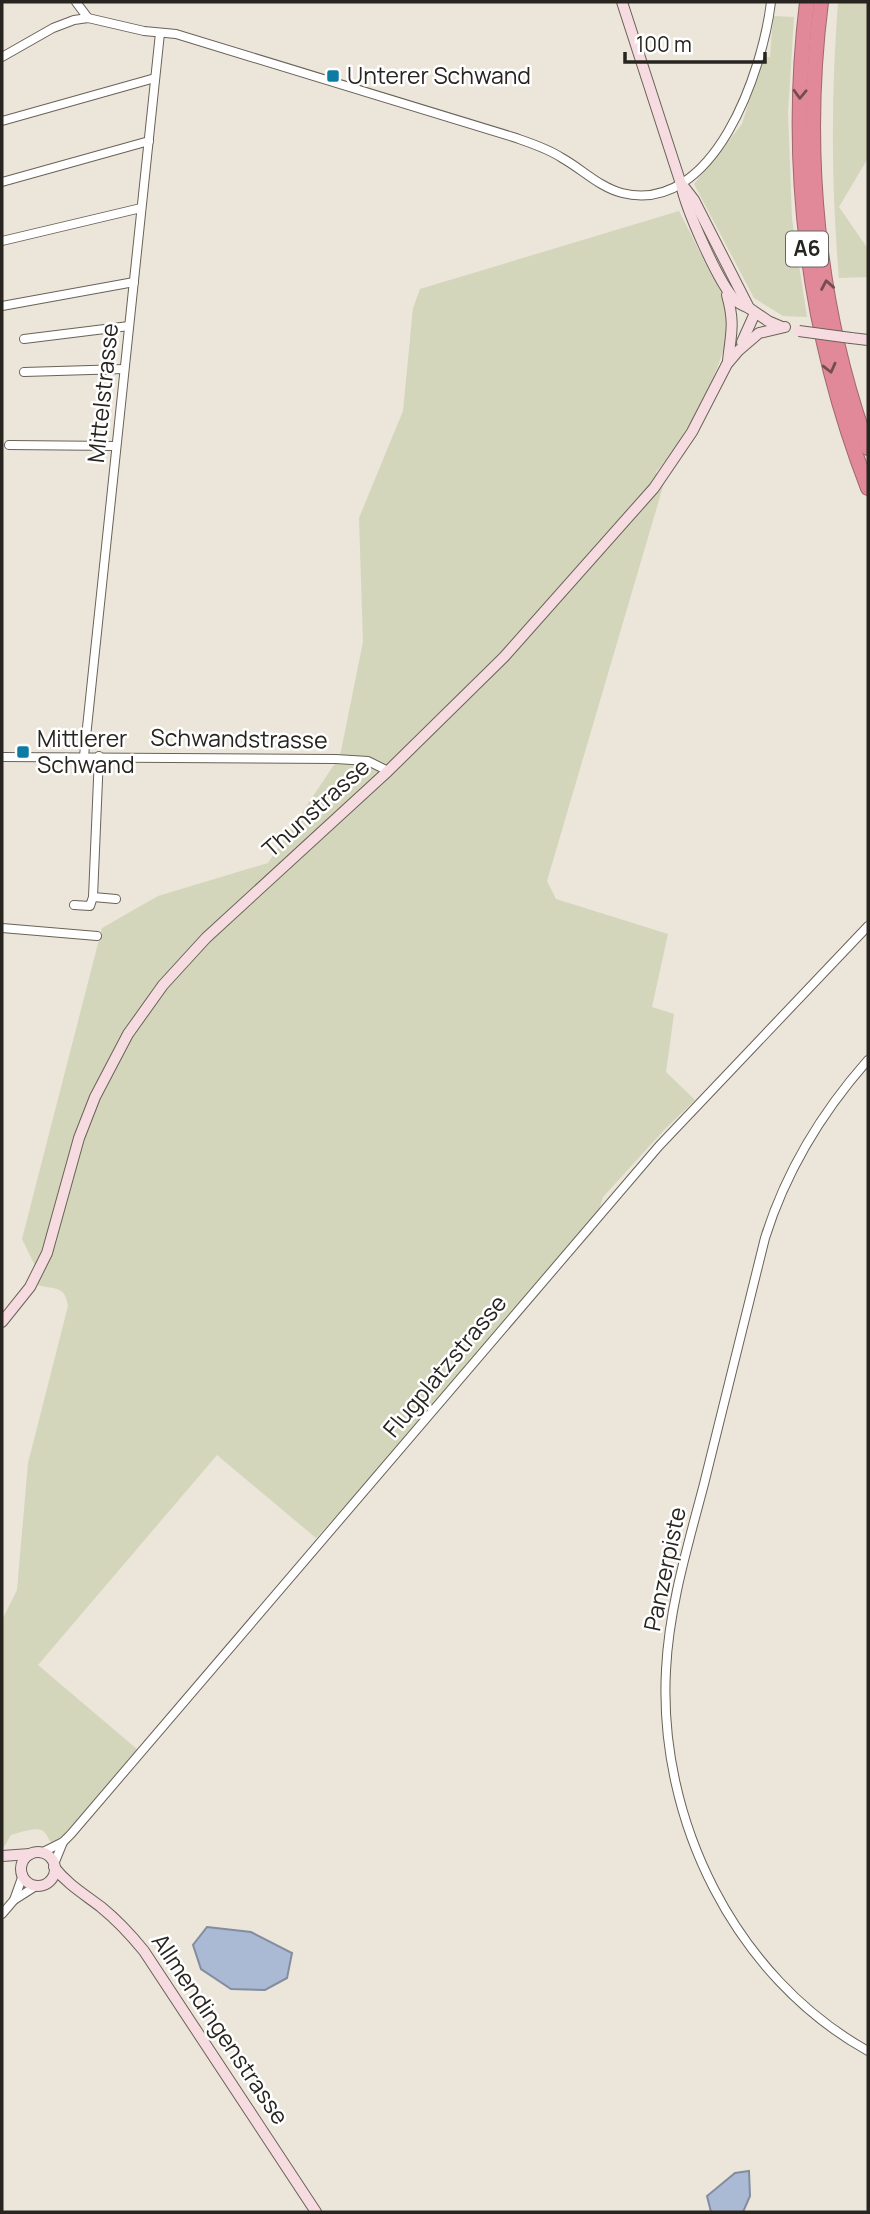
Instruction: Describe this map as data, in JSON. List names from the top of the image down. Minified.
{"streets":{"highway":["A6"],"street":["Mittelstrasse","Schwandstrasse","Thunstrasse","Flugplatzstrasse","Panzerpiste","Allmendingenstrasse"]},"crossings":[["Mittelstrasse","Schwandstrasse"],["Schwandstrasse","Thunstrasse"],["Flugplatzstrasse","Allmendingenstrasse"]],"places":{"transit":["Unterer Schwand","Mittlerer Schwand"]},"scale_bar":"100 m"}
